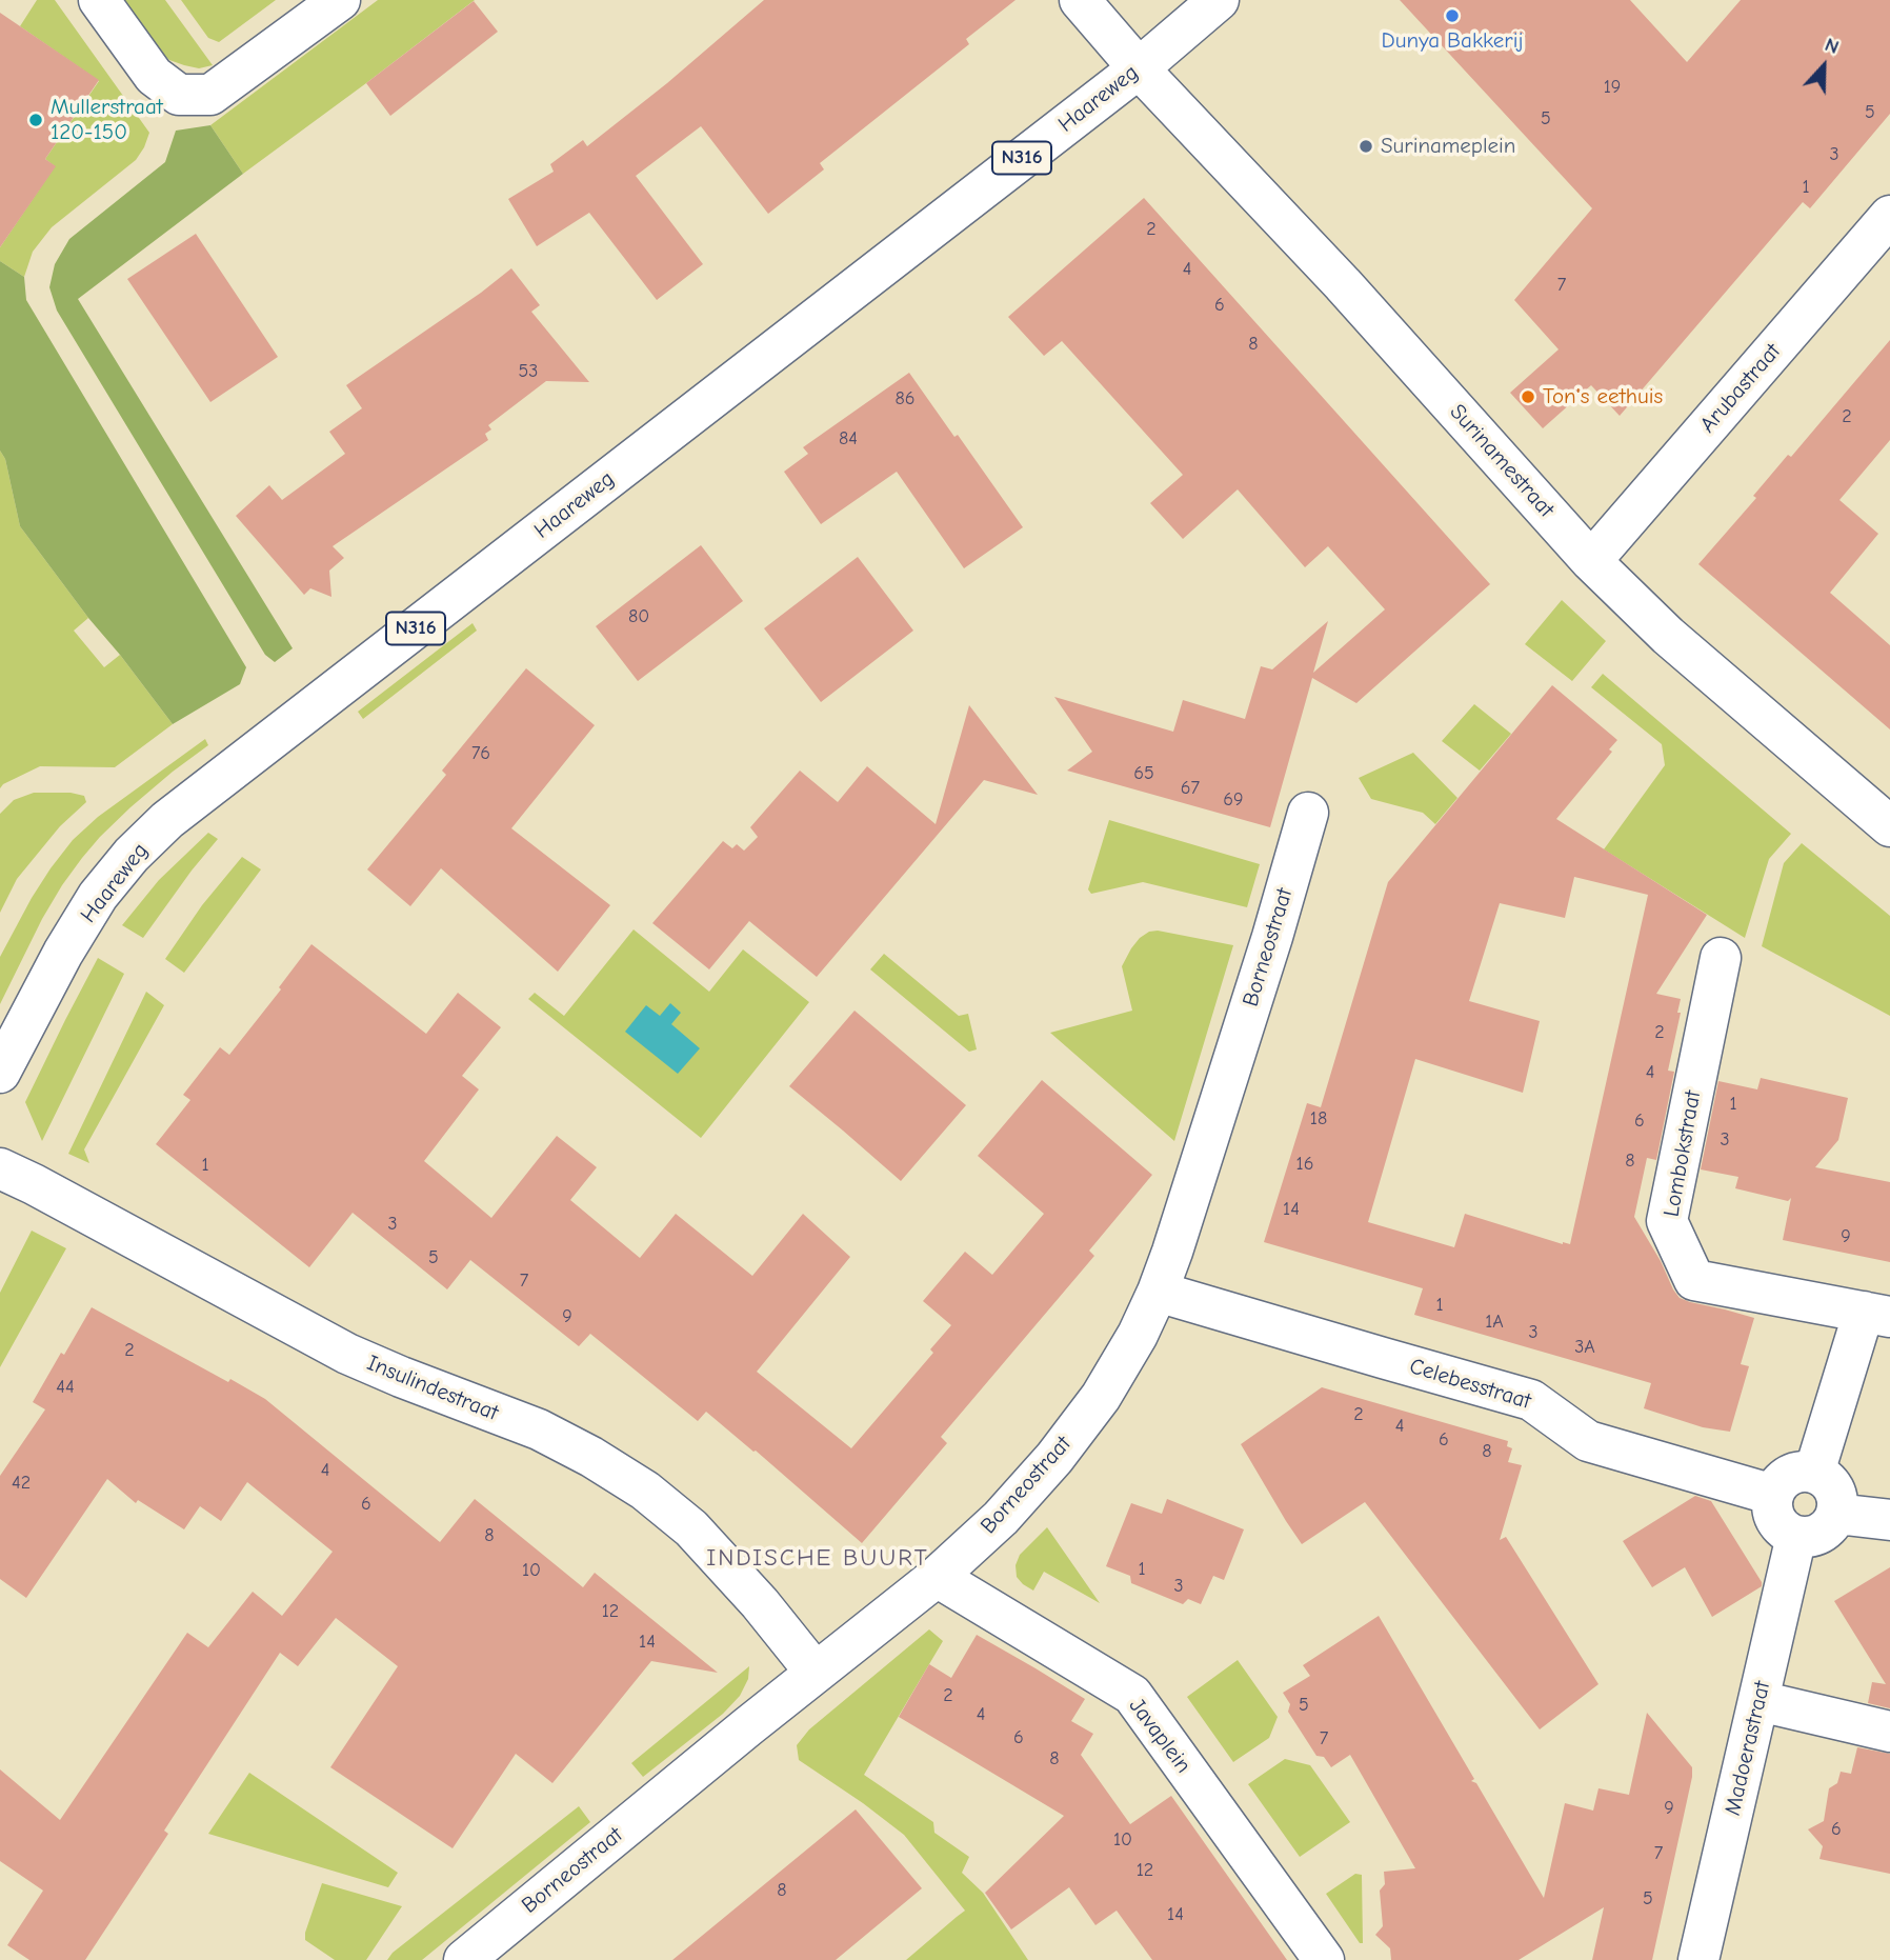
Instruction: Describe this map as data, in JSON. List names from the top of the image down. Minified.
{"streets":{"street":["Haareweg","N316","Arubastraat","Surinamestraat","Borneostraat","Lombokstraat","Celebesstraat","Insulindestraat","Javaplein","Madoerastraat"]},"crossings":[["Haareweg","Surinamestraat"],["Arubastraat","Surinamestraat"],["Borneostraat","Celebesstraat"],["Borneostraat","Insulindestraat"],["Borneostraat","Javaplein"],["Celebesstraat","Madoerastraat"]],"districts":["INDISCHE BUURT"],"places":["Dunya Bakkerij","Mullerstraat 120-150","Surinameplein","Ton's eethuis"],"house_numbers":["19","5","5","3","1","2","4","7","6","8","53","86","2","84","80","76","65","67","69","2","4","1","18","6","3","8","16","1","14","3","9","5","7","1","9","1A","3","3A","2","44","2","4","6","8","4","42","6","8","1","10","3","12","14","2","5","4","6","7","8","9","6","10","7","12","8","5","14"],"north":"top"}
